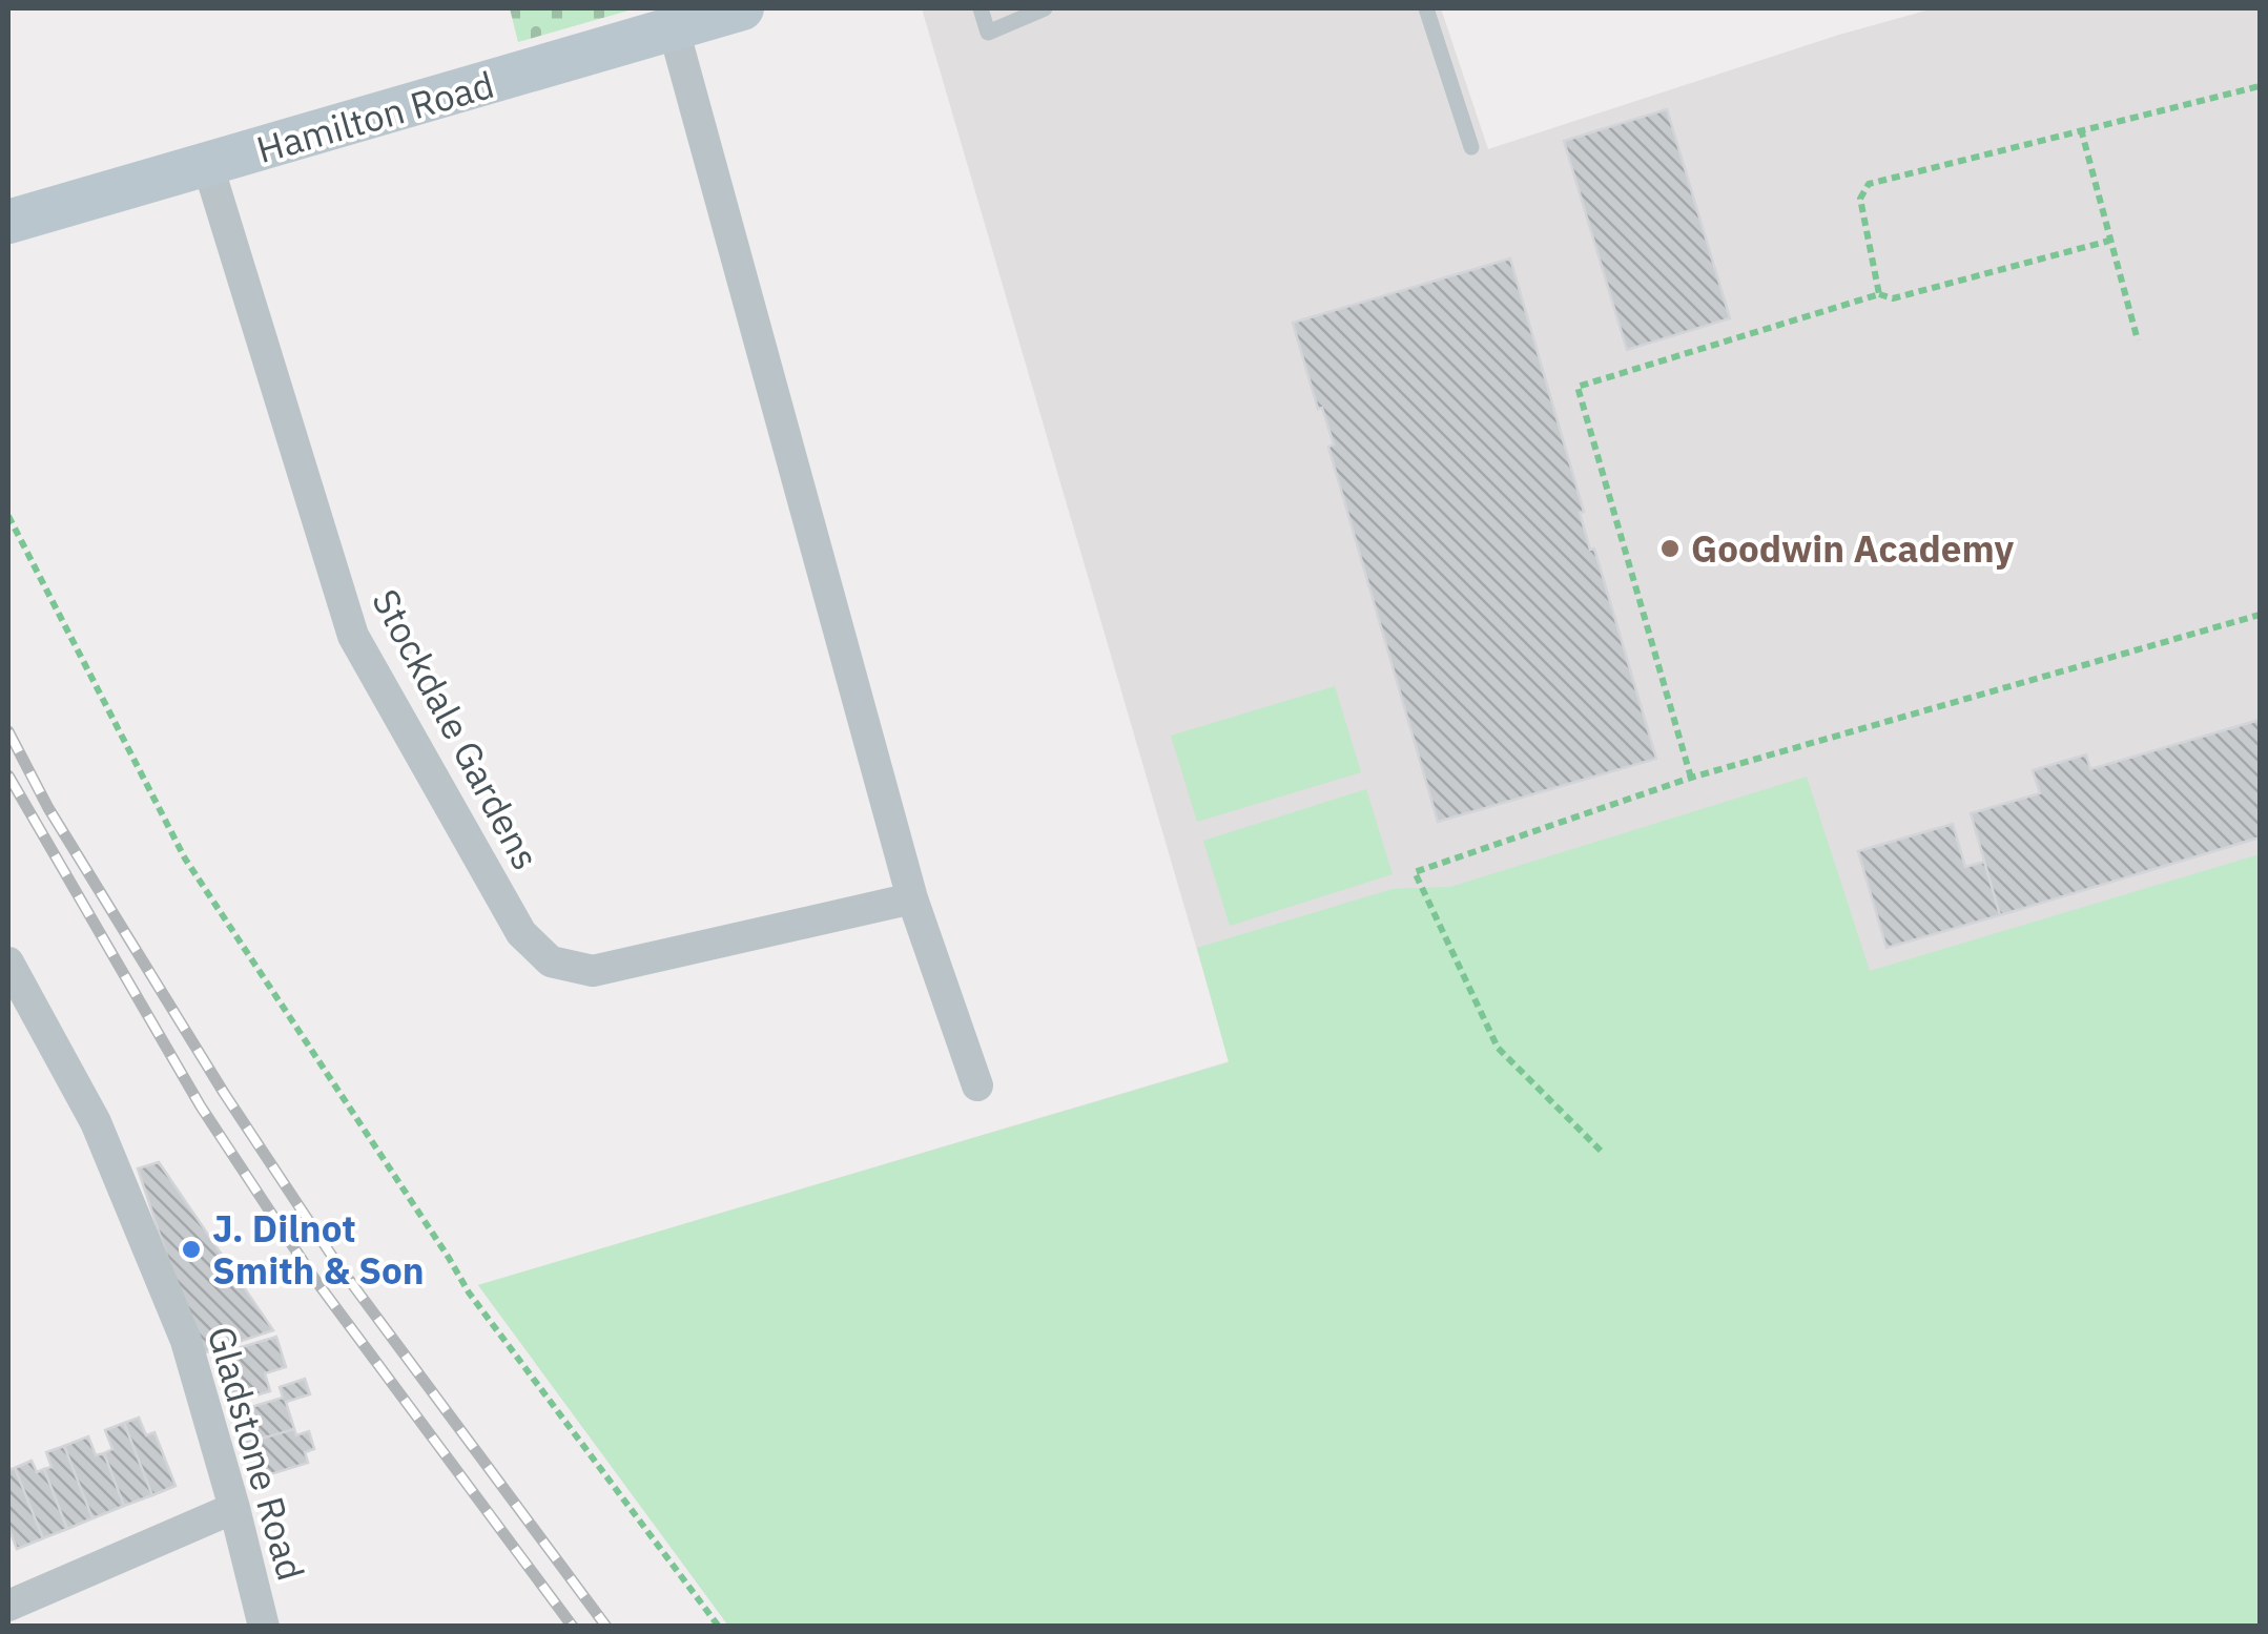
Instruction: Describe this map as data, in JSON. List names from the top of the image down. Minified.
{"streets":{"main road":["Hamilton Road"],"street":["Stockdale Gardens","Gladstone Road"]},"crossings":[["Hamilton Road","Stockdale Gardens"]],"places":["Goodwin Academy","J. Dilnot Smith & Son"]}
